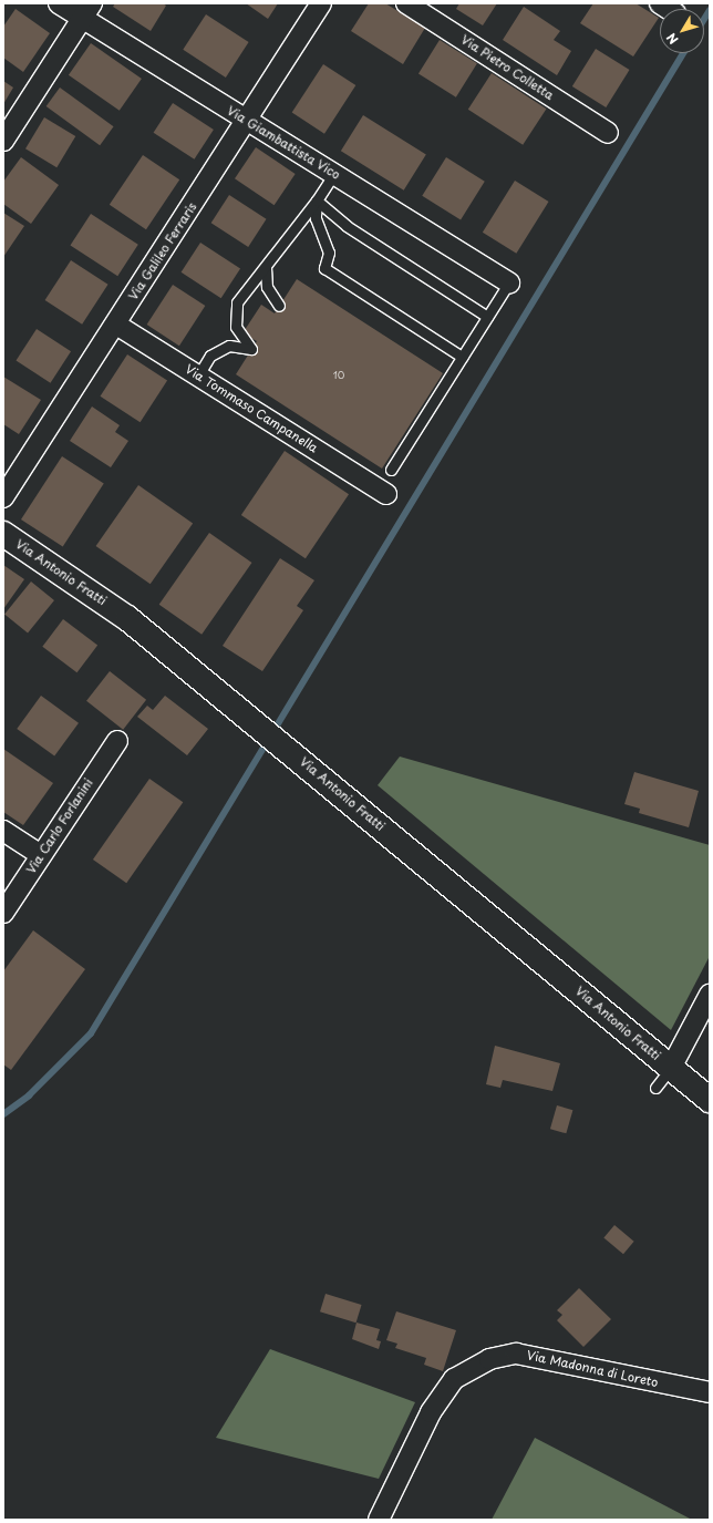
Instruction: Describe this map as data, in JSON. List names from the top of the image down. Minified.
{"streets":{"street":["Via Pietro Colletta","Via Giambattista Vico","Via Galileo Ferraris","Via Tommaso Campanella","Via Antonio Fratti","Via Carlo Forlanini","Via Madonna di Loreto"]},"crossings":[["Via Giambattista Vico","Via Galileo Ferraris"],["Via Galileo Ferraris","Via Tommaso Campanella"]],"house_numbers":["10"],"north":"bottom left"}
